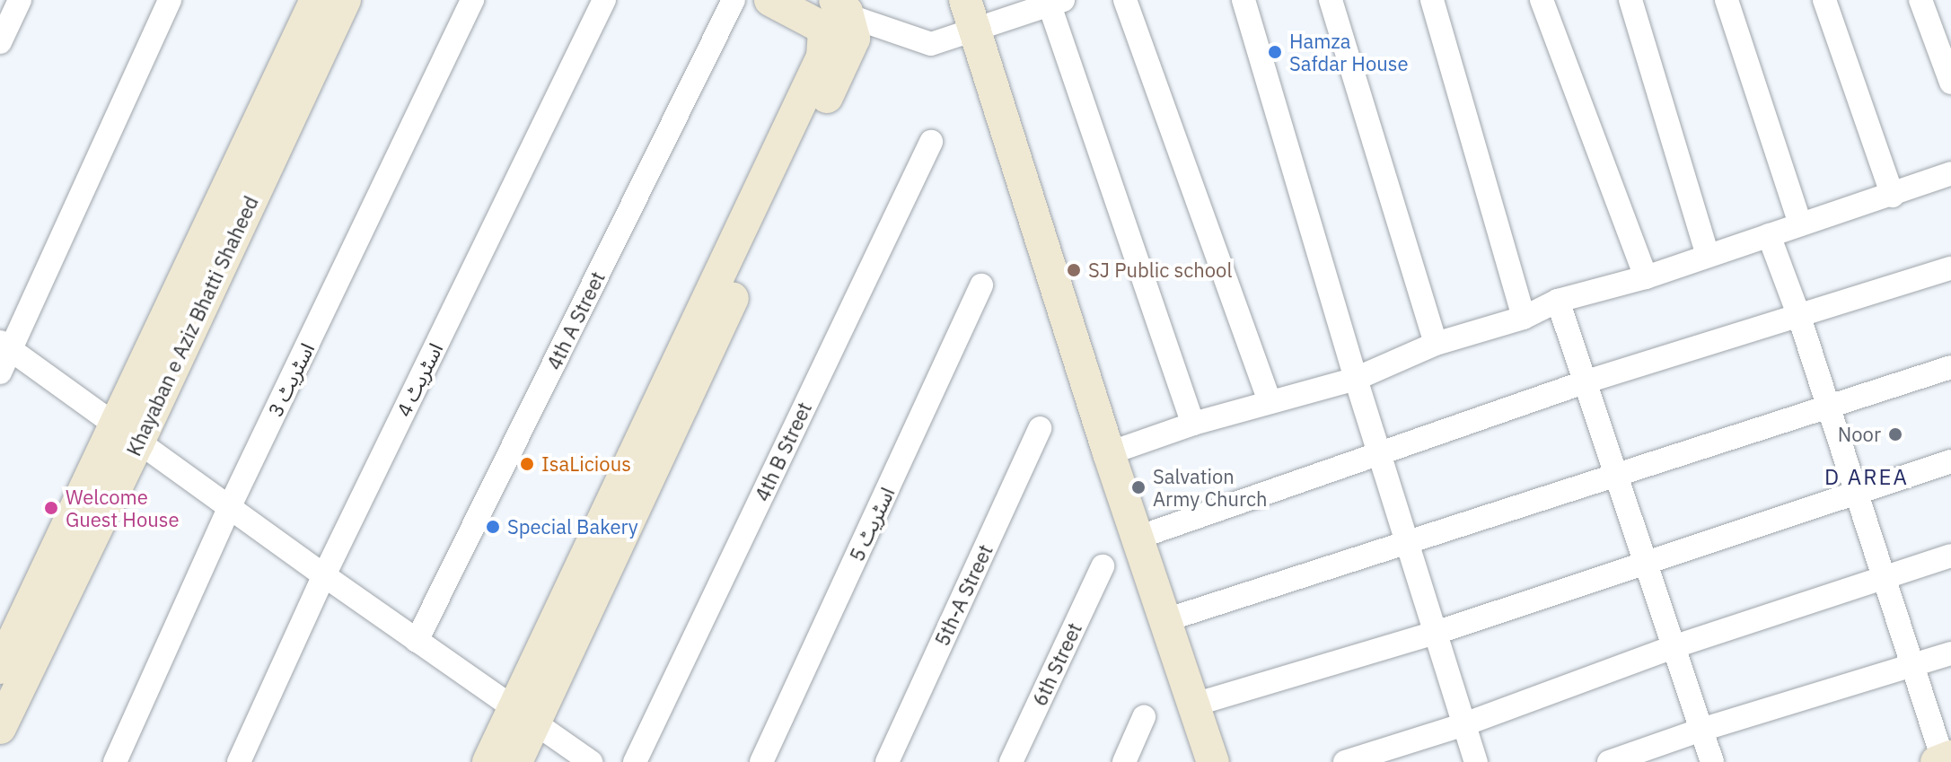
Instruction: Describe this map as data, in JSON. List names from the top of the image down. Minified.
{"streets":{"street":["4th A Street","Khayaban e Aziz Bhatti Shaheed","اسٹریٹ 3","اسٹریٹ 4","4th B Street","اسٹریٹ 5","5th-A Street","6th Street"]},"districts":["D AREA"],"places":["Hamza Safdar House","SJ Public school","Noor","IsaLicious","Salvation Army Church","Welcome Guest House","Special Bakery"]}
